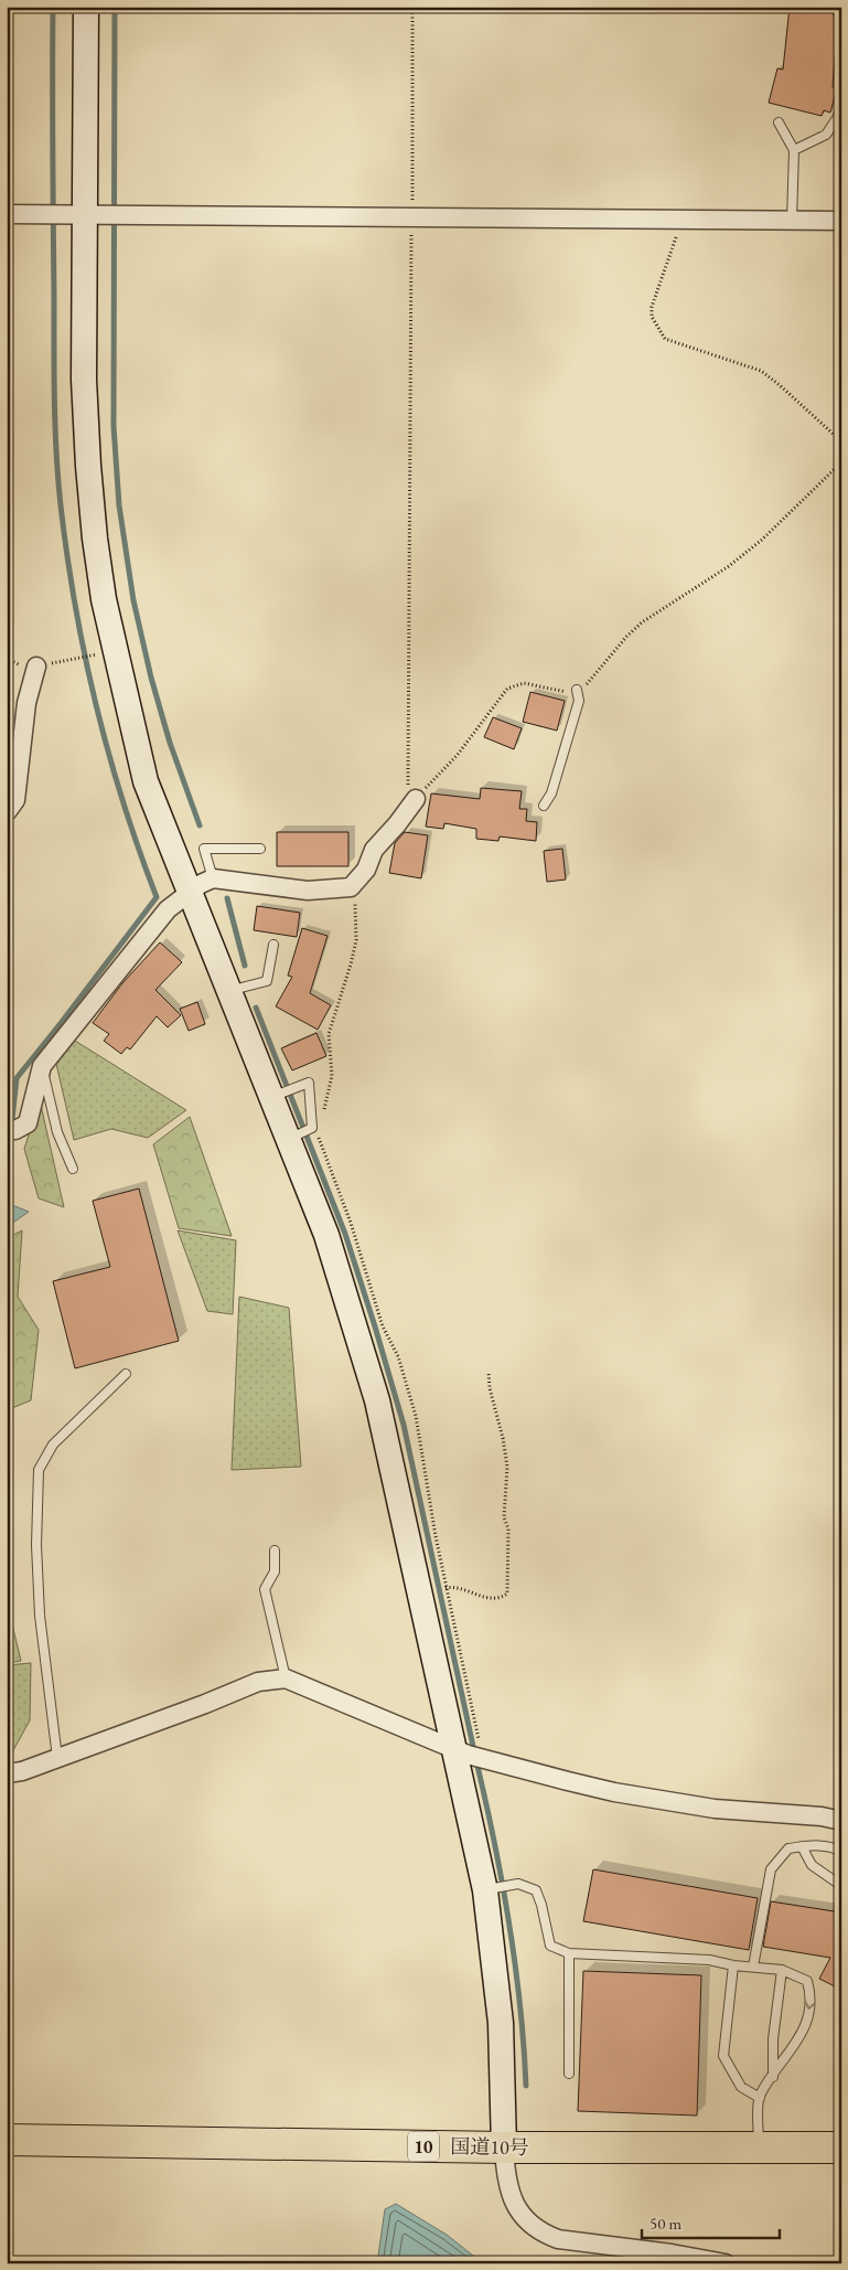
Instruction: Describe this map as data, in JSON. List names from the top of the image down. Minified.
{"streets":{"highway":["10","国道10号"]},"scale_bar":"50 m"}
